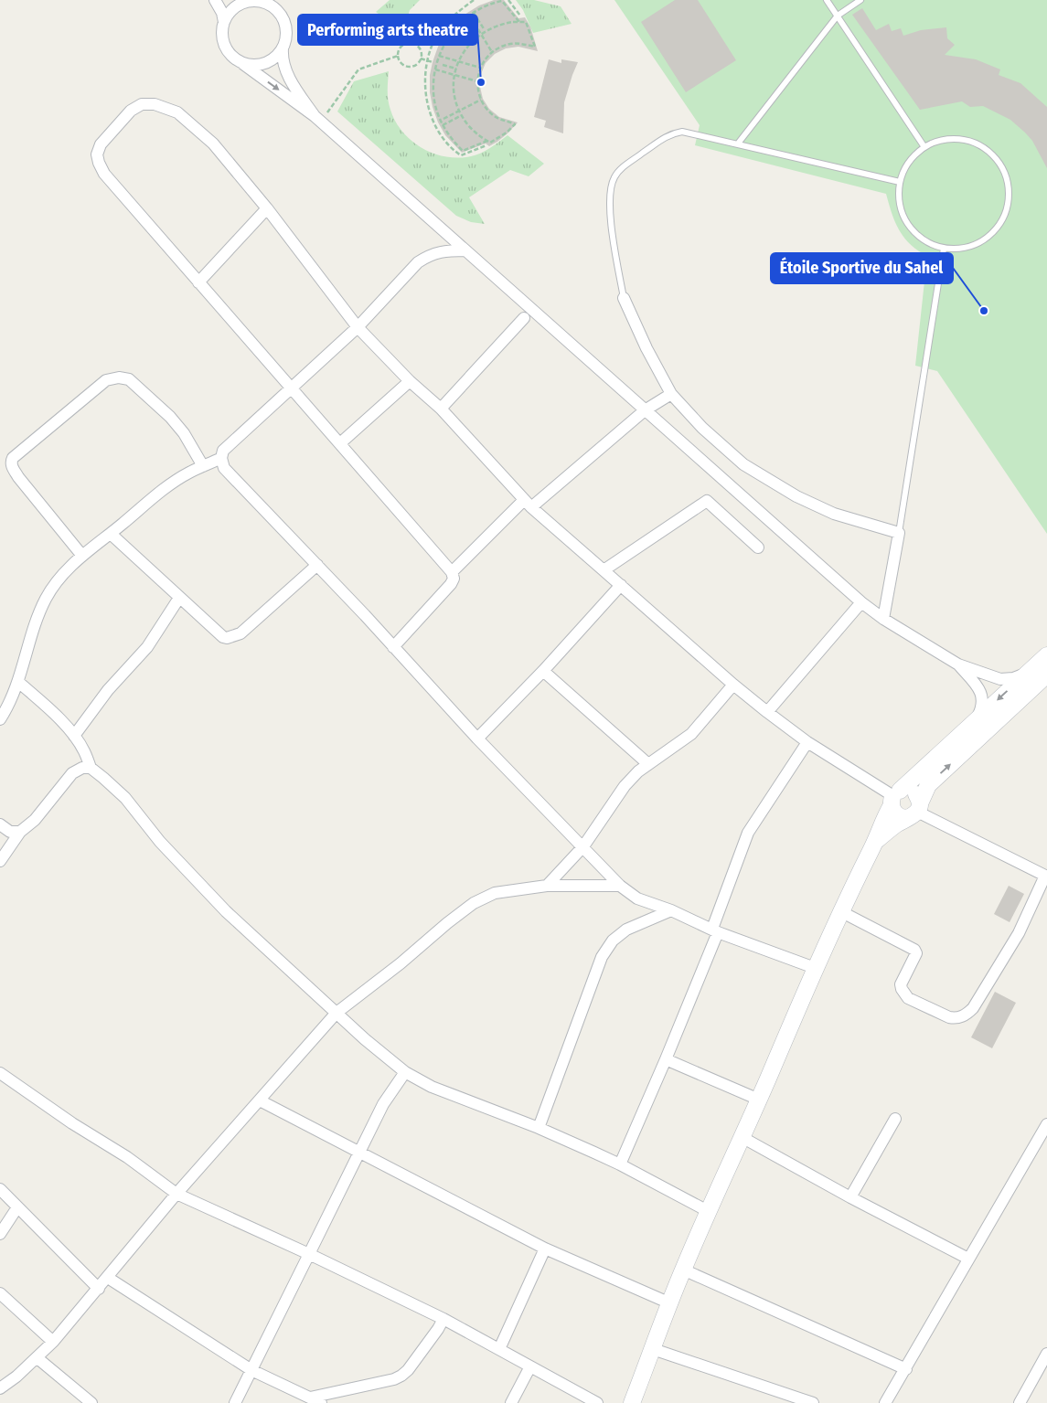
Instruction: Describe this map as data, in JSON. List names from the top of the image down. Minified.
{"places":["Performing arts theatre","Étoile Sportive du Sahel"]}
